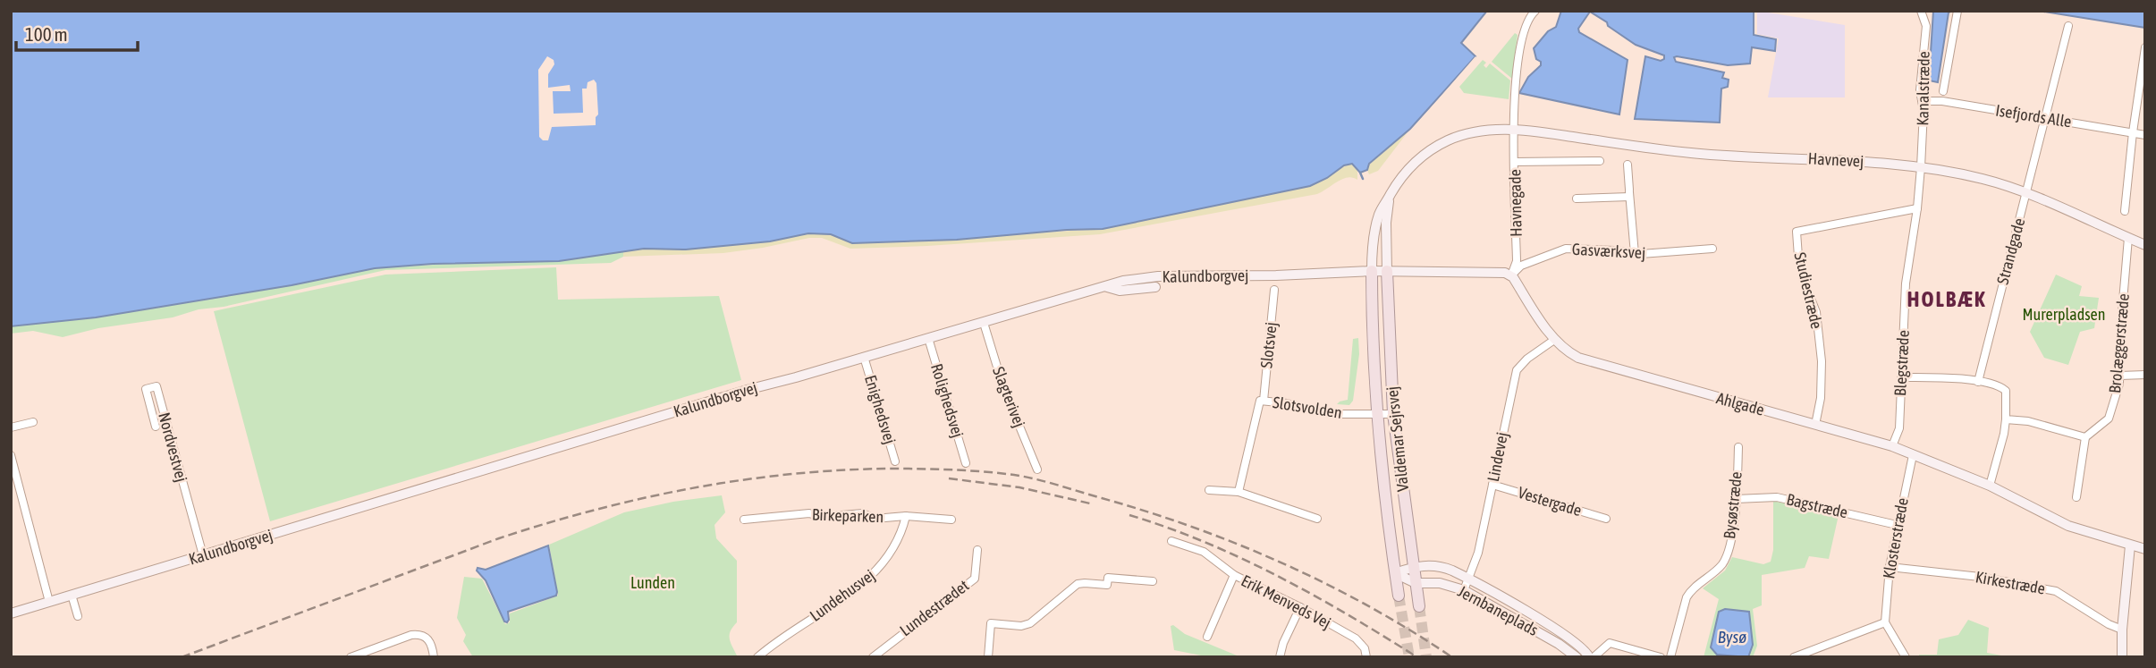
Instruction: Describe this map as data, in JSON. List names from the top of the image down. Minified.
{"streets":{"main road":["Valdemar Sejrsvej"],"street":["Kanalstræde","Isefjords Alle","Havnevej","Havnegade","Gasværksvej","Strandgade","Kalundborgvej","Studiestræde","Brolæggerstræde","Slotsvej","Blegstræde","Slagterivej","Rolighedsvej","Ahlgade","Slotsvolden","Enighedsvej","Nordvestvej","Lindevej","Vestergade","Bysøstræde","Bagstræde","Birkeparken","Klosterstræde","Kirkestræde","Lundehusvej","Erik Menveds Vej","Lundestrædet","Jernbaneplads"]},"crossings":[["Kanalstræde","Isefjords Alle"],["Kanalstræde","Havnevej"],["Kanalstræde","Blegstræde"],["Isefjords Alle","Strandgade"],["Havnevej","Havnegade"],["Havnevej","Strandgade"],["Havnevej","Kalundborgvej"],["Havnevej","Brolæggerstræde"],["Havnevej","Blegstræde"],["Havnevej","Valdemar Sejrsvej"],["Havnegade","Gasværksvej"],["Havnegade","Ahlgade"],["Gasværksvej","Ahlgade"],["Kalundborgvej","Slagterivej"],["Kalundborgvej","Rolighedsvej"],["Kalundborgvej","Enighedsvej"],["Kalundborgvej","Valdemar Sejrsvej"],["Kalundborgvej","Nordvestvej"],["Studiestræde","Blegstræde"],["Studiestræde","Ahlgade"],["Slotsvej","Slotsvolden"],["Blegstræde","Ahlgade"],["Ahlgade","Lindevej"],["Ahlgade","Klosterstræde"],["Slotsvolden","Valdemar Sejrsvej"],["Valdemar Sejrsvej","Jernbaneplads"],["Lindevej","Vestergade"],["Lindevej","Jernbaneplads"],["Bysøstræde","Bagstræde"],["Bagstræde","Klosterstræde"],["Birkeparken","Lundehusvej"],["Klosterstræde","Kirkestræde"]],"districts":["HOLBÆK"],"water":["Bysø"],"parks":["Murerpladsen","Lunden"],"scale_bar":"100 m"}
